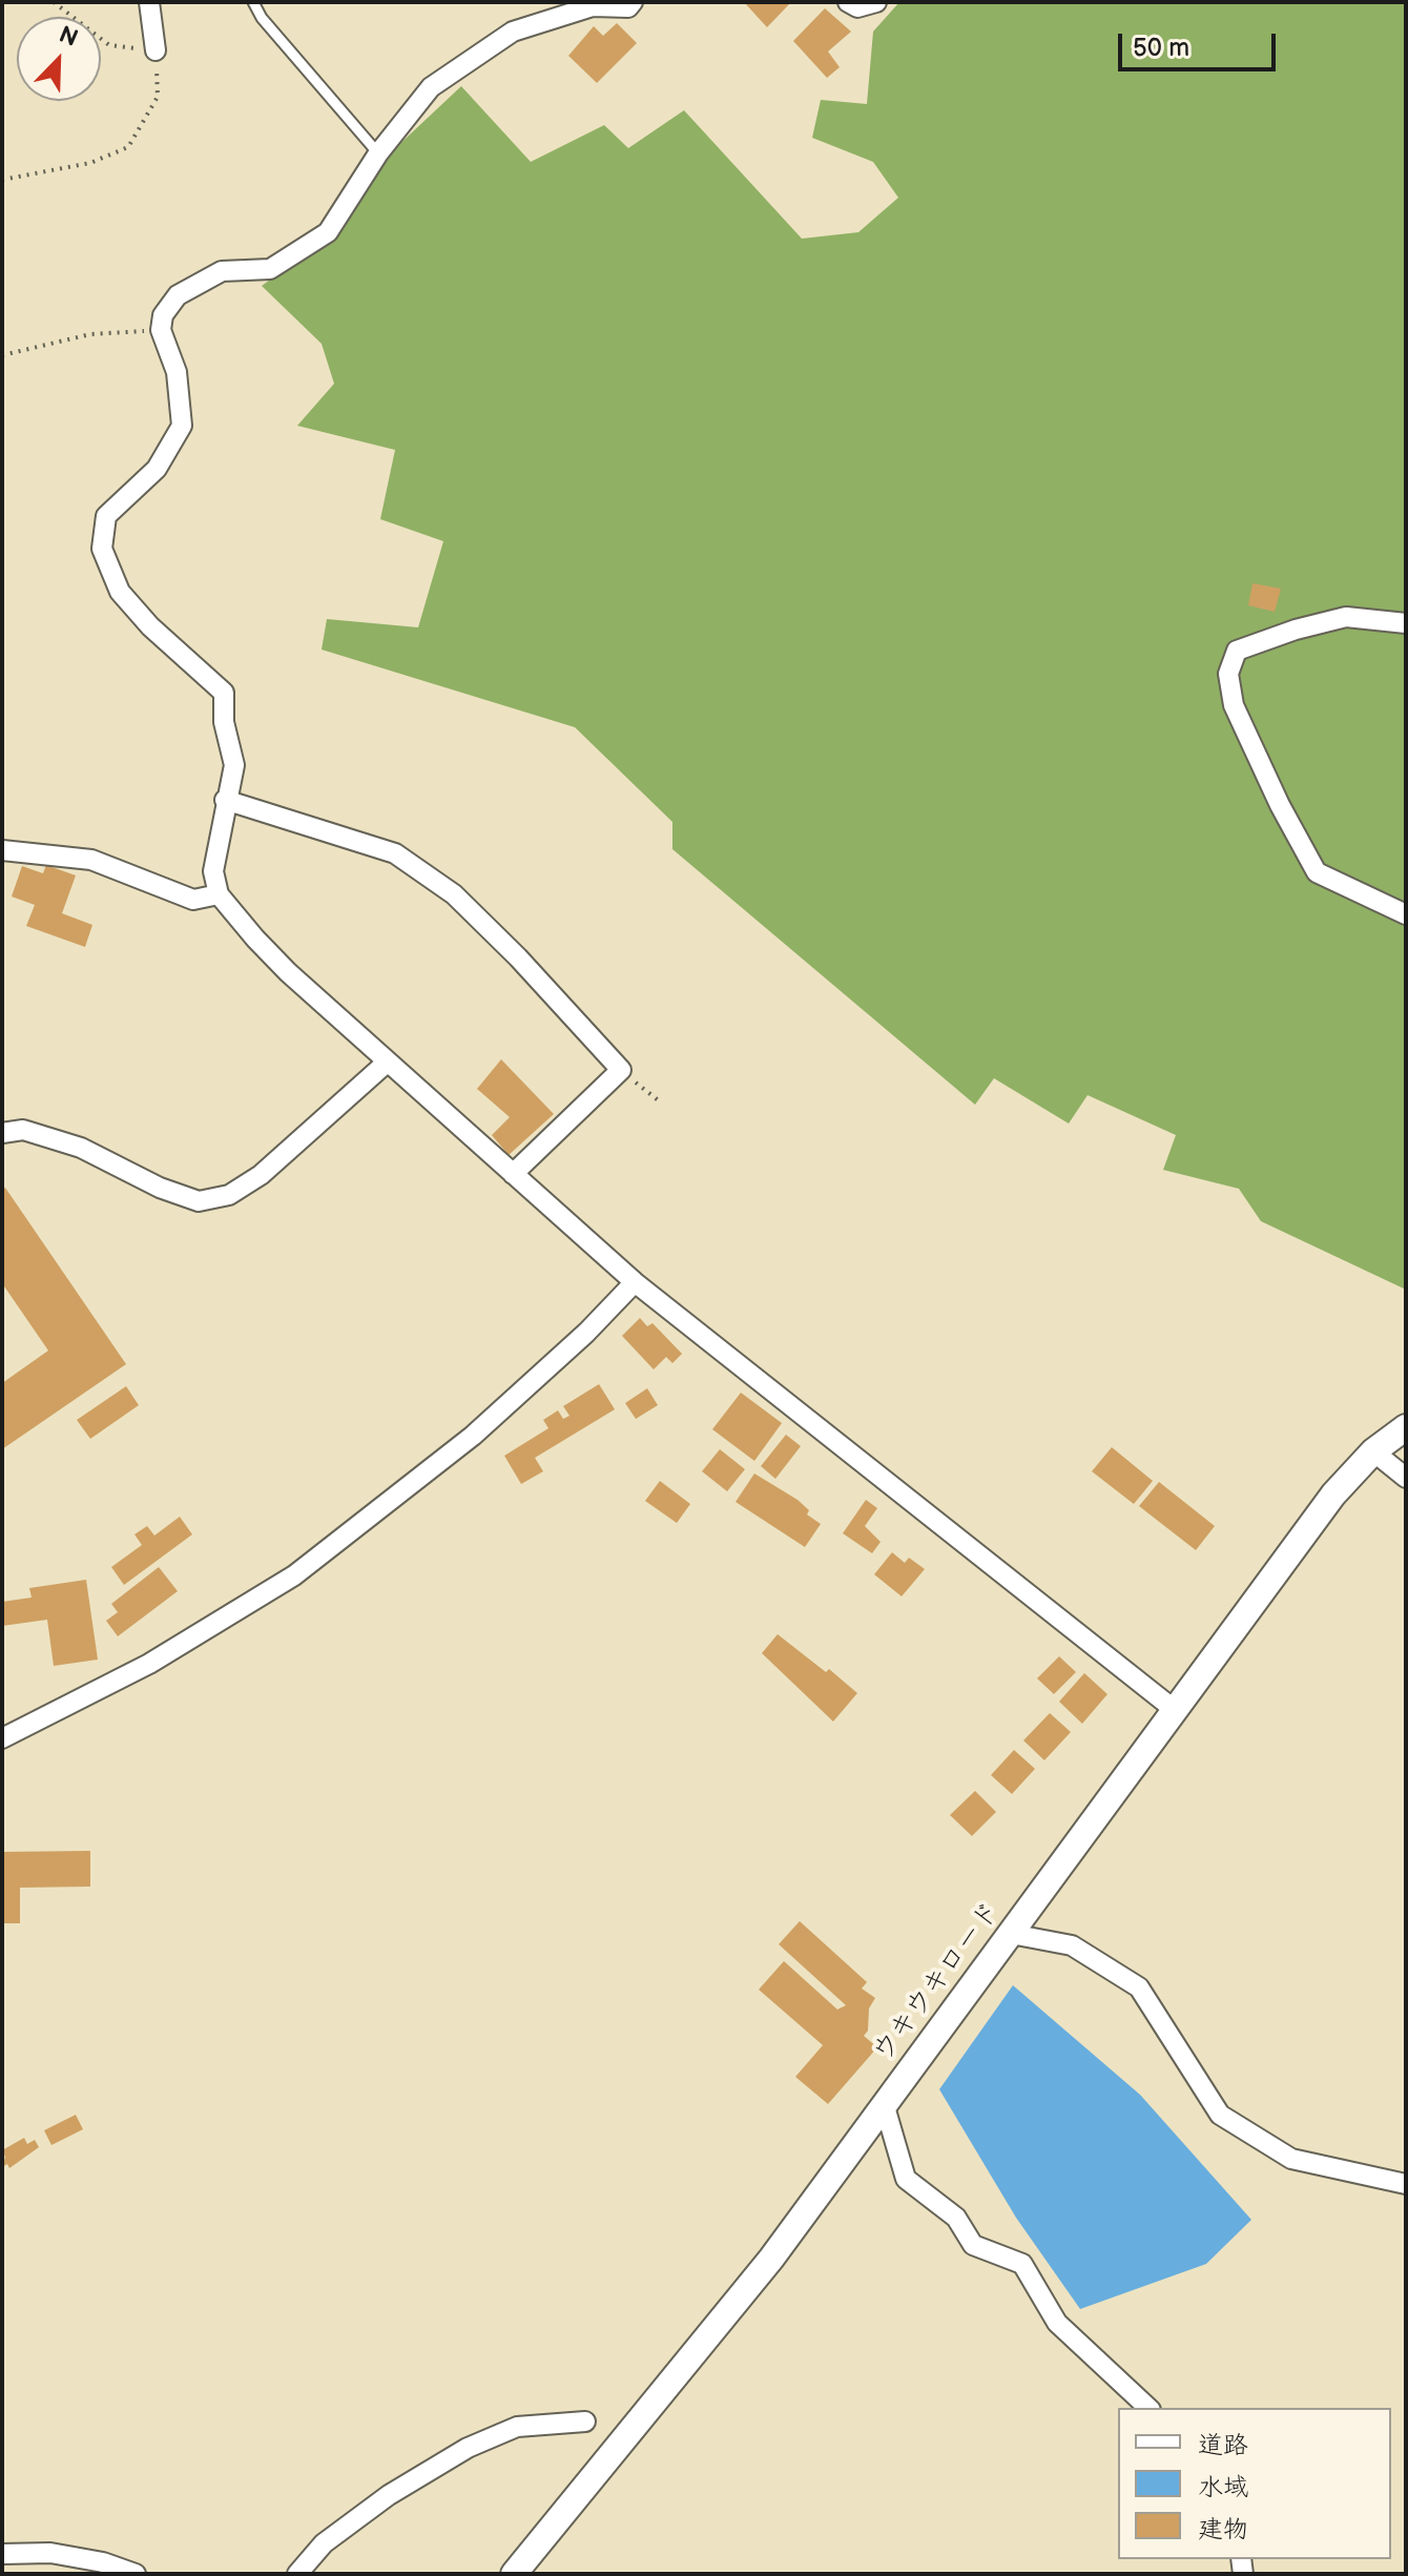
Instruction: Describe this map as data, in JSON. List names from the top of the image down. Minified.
{"streets":{"street":["ウキウキロード"]},"legend":["道路","水域","建物"],"scale_bar":"50 m","north":"top right"}
